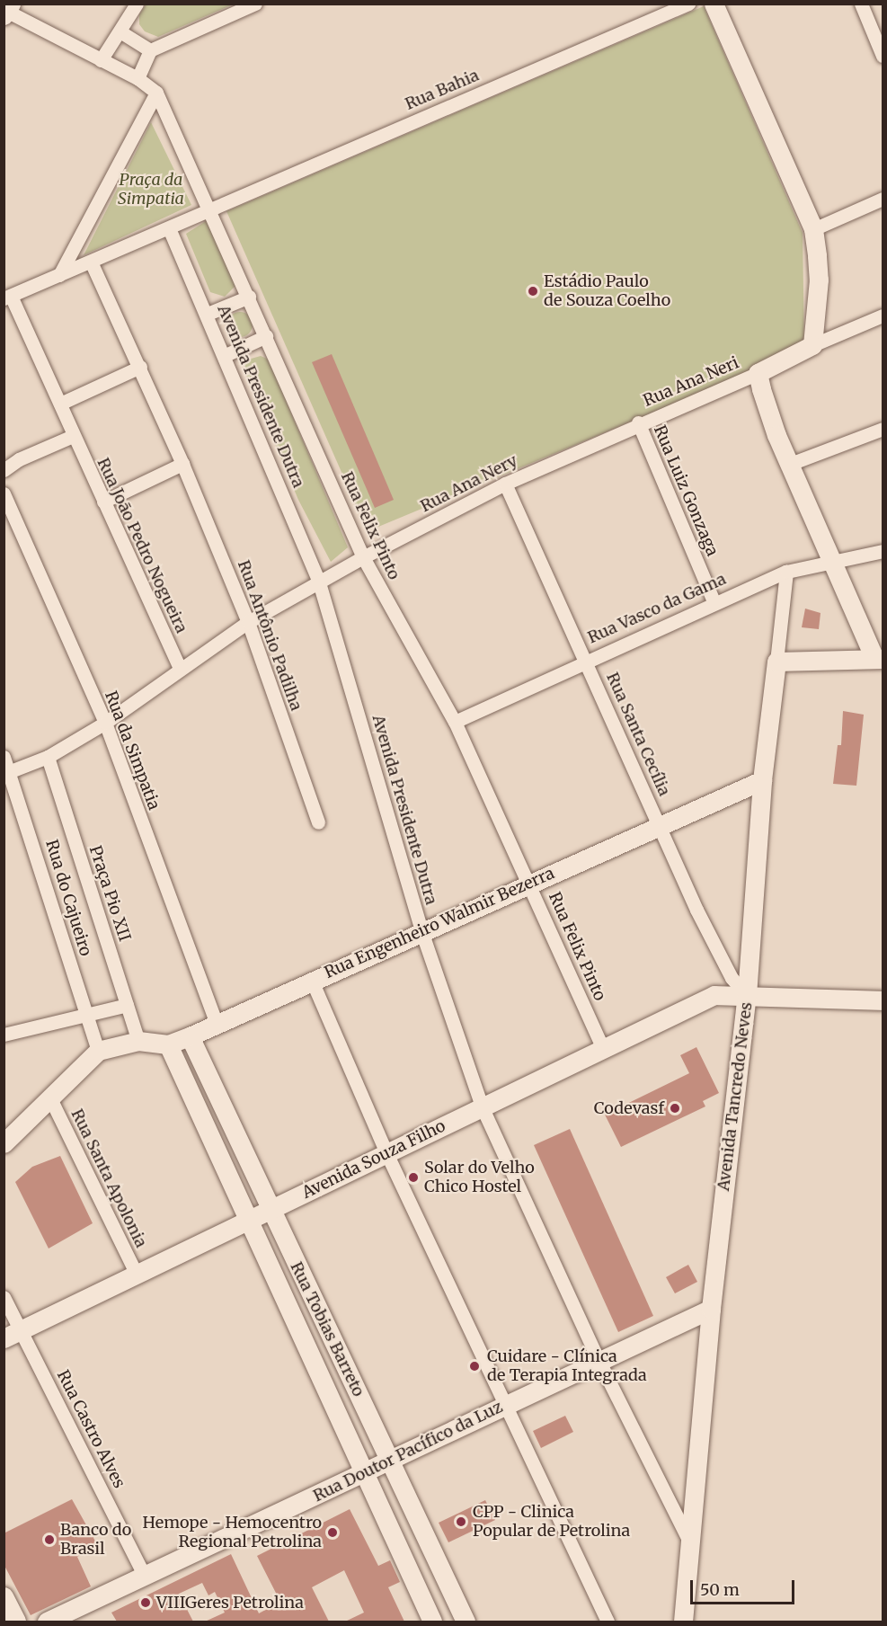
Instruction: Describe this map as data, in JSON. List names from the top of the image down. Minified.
{"streets":{"main road":["Rua Engenheiro Walmir Bezerra","Avenida Tancredo Neves","Avenida Souza Filho","Rua Tobias Barreto","Rua Doutor Pacífico da Luz"],"street":["Rua Bahia","Rua Ana Neri","Avenida Presidente Dutra","Rua Ana Nery","Rua Luiz Gonzaga","Rua Felix Pinto","Rua João Pedro Nogueira","Rua Vasco da Gama","Rua Antônio Padilha","Rua Santa Cecília","Rua da Simpatia","Praça Pio XII","Rua do Cajueiro","Rua Santa Apolonia","Rua Castro Alves"]},"crossings":[["Rua Bahia","Avenida Presidente Dutra"],["Rua Bahia","Rua Felix Pinto"],["Rua Bahia","Rua João Pedro Nogueira"],["Rua Bahia","Rua Antônio Padilha"],["Rua Ana Neri","Rua Ana Nery"],["Rua Ana Neri","Rua Luiz Gonzaga"],["Avenida Presidente Dutra","Rua Ana Nery"],["Avenida Presidente Dutra","Rua Engenheiro Walmir Bezerra"],["Avenida Presidente Dutra","Avenida Tancredo Neves"],["Avenida Presidente Dutra","Avenida Souza Filho"],["Avenida Presidente Dutra","Rua Doutor Pacífico da Luz"],["Rua Ana Nery","Rua Luiz Gonzaga"],["Rua Ana Nery","Rua Felix Pinto"],["Rua Ana Nery","Rua João Pedro Nogueira"],["Rua Ana Nery","Rua Antônio Padilha"],["Rua Ana Nery","Rua Santa Cecília"],["Rua Ana Nery","Rua da Simpatia"],["Rua Ana Nery","Praça Pio XII"],["Rua Ana Nery","Rua do Cajueiro"],["Rua Luiz Gonzaga","Rua Vasco da Gama"],["Rua Felix Pinto","Rua Vasco da Gama"],["Rua Felix Pinto","Rua Engenheiro Walmir Bezerra"],["Rua Felix Pinto","Avenida Souza Filho"],["Rua Vasco da Gama","Rua Santa Cecília"],["Rua Vasco da Gama","Avenida Tancredo Neves"],["Rua Santa Cecília","Rua Engenheiro Walmir Bezerra"],["Rua Santa Cecília","Avenida Tancredo Neves"],["Rua Santa Cecília","Avenida Souza Filho"],["Rua da Simpatia","Rua Engenheiro Walmir Bezerra"],["Praça Pio XII","Rua Engenheiro Walmir Bezerra"],["Rua do Cajueiro","Rua Engenheiro Walmir Bezerra"],["Rua Engenheiro Walmir Bezerra","Avenida Tancredo Neves"],["Rua Engenheiro Walmir Bezerra","Rua Tobias Barreto"],["Avenida Tancredo Neves","Avenida Souza Filho"],["Avenida Tancredo Neves","Rua Doutor Pacífico da Luz"],["Avenida Souza Filho","Rua Santa Apolonia"],["Avenida Souza Filho","Rua Tobias Barreto"],["Avenida Souza Filho","Rua Castro Alves"],["Rua Tobias Barreto","Rua Doutor Pacífico da Luz"],["Rua Castro Alves","Rua Doutor Pacífico da Luz"]],"parks":["Praça da Simpatia"],"places":["Estádio Paulo de Souza Coelho","Codevasf","Solar do Velho Chico Hostel","Cuidare - Clínica de Terapia Integrada","CPP - Clinica Popular de Petrolina","Hemope - Hemocentro Regional Petrolina","Banco do Brasil","VIIIGeres Petrolina"],"scale_bar":"50 m"}
